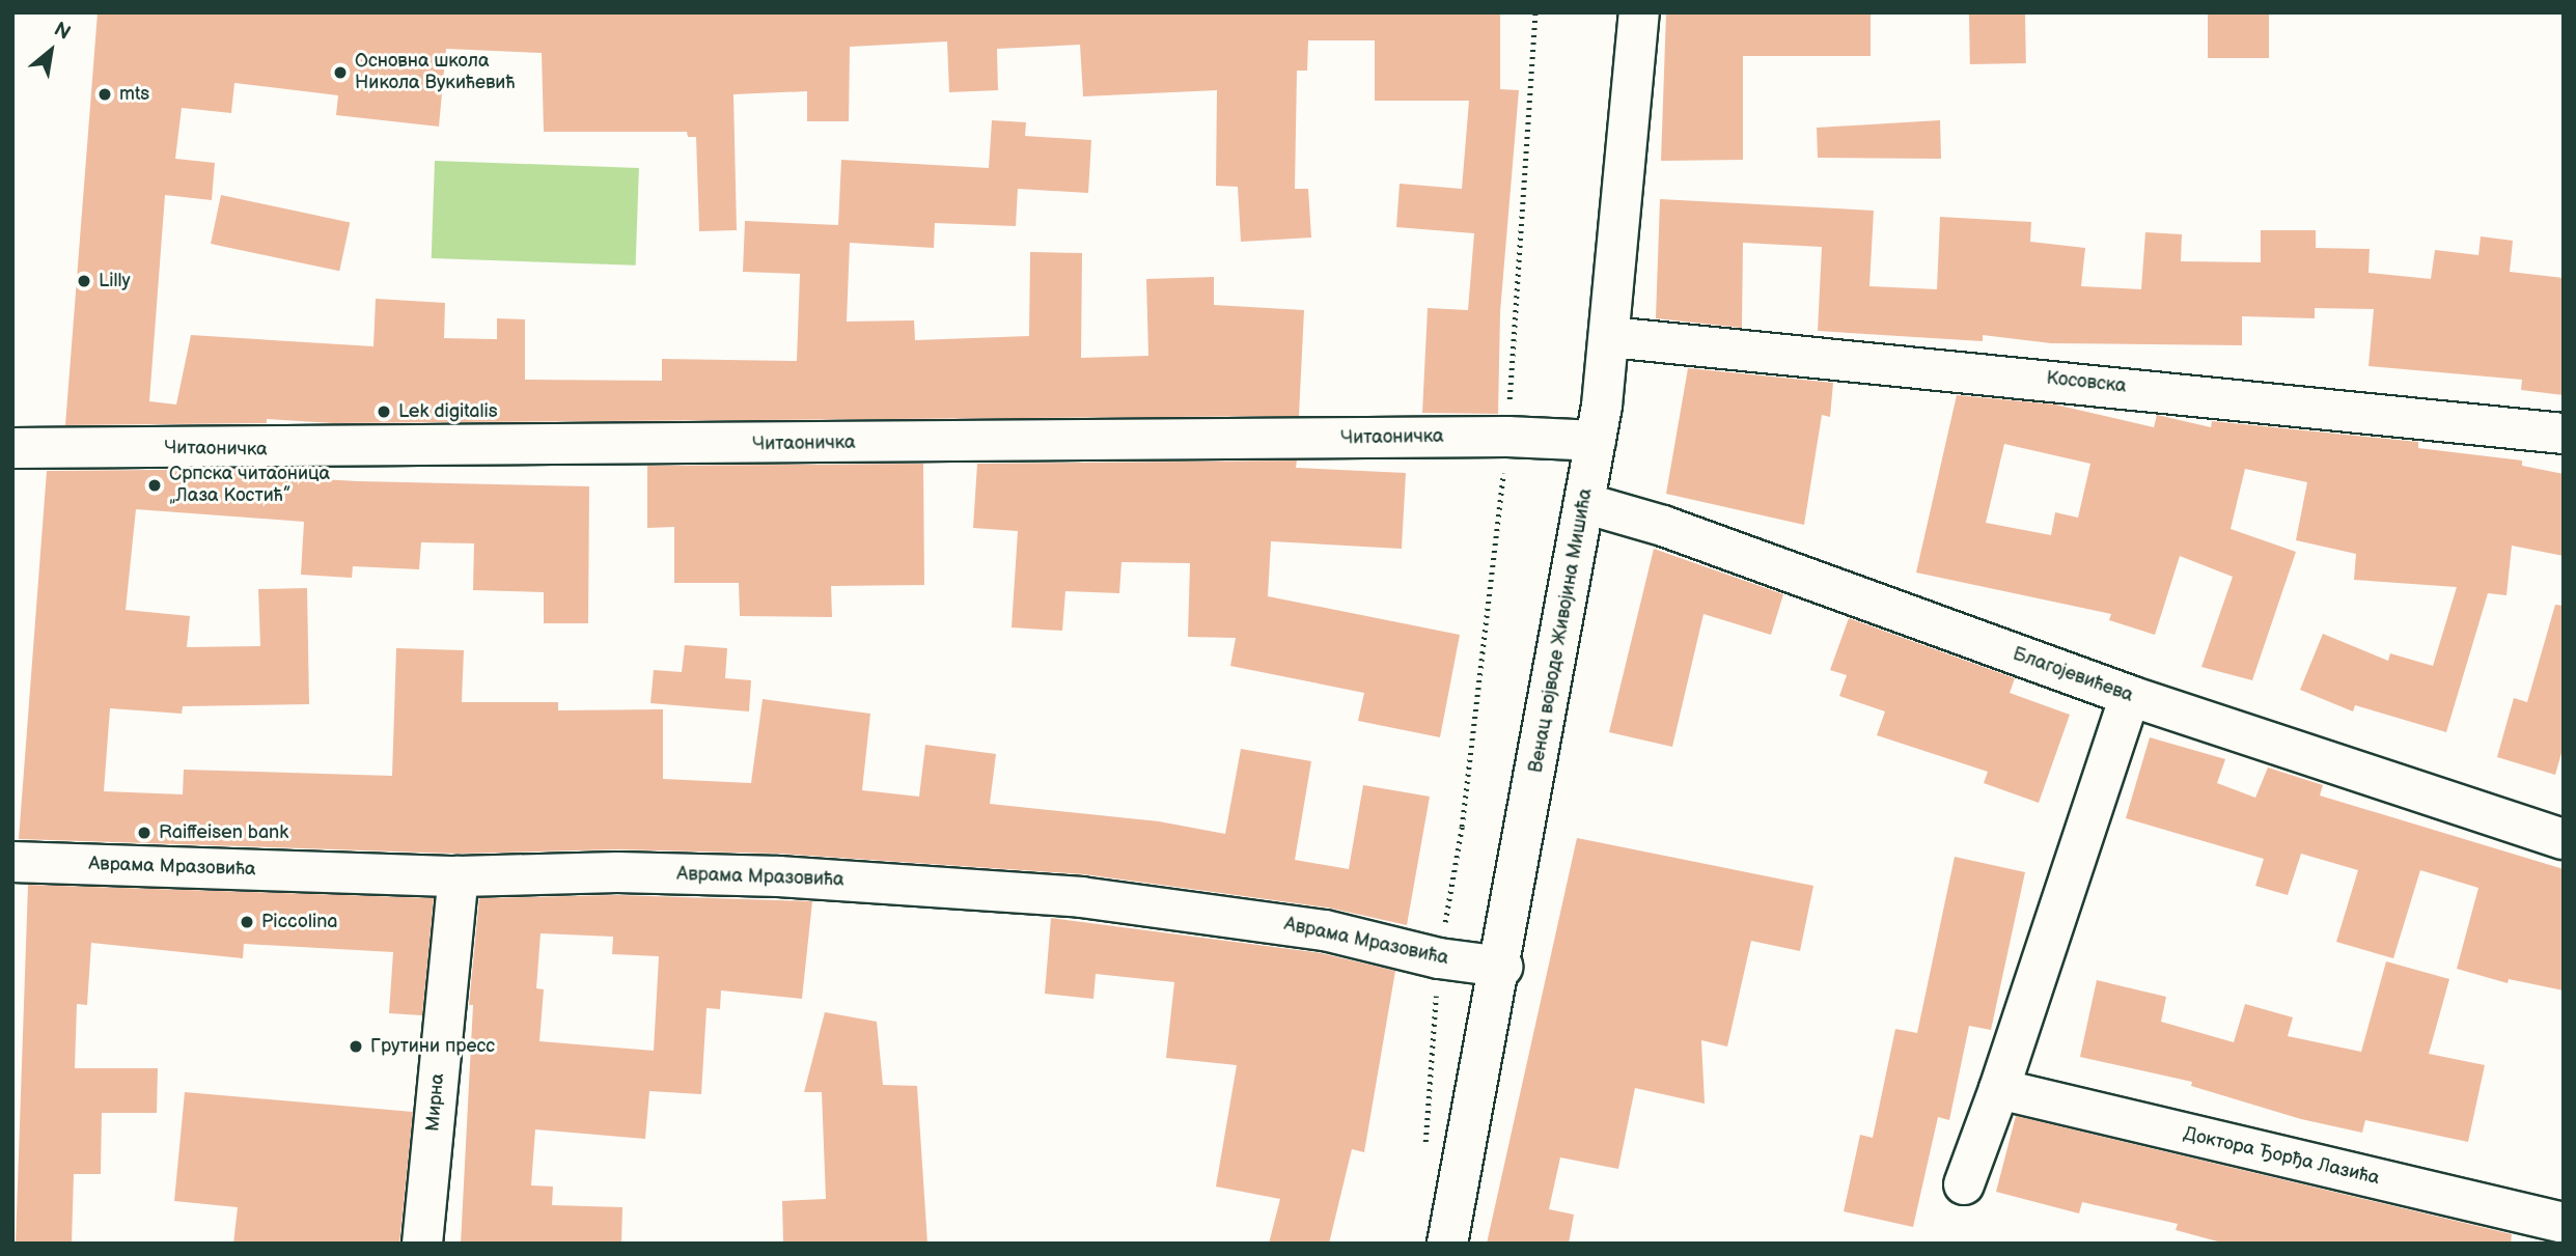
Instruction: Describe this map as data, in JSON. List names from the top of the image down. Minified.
{"streets":{"street":["Косовска","Читаоничка","Венац војводе Живојина Мишића","Благојевићева","Аврама Мразовића","Мирна","Доктора Ђорђа Лазића"]},"crossings":[["Косовска","Венац војводе Живојина Мишића"],["Читаоничка","Венац војводе Живојина Мишића"],["Венац војводе Живојина Мишића","Благојевићева"],["Венац војводе Живојина Мишића","Аврама Мразовића"],["Аврама Мразовића","Мирна"]],"places":["Основна школа Никола Вукићевић","mts","Lilly","Lek digitalis","Српска читаоница „Лаза Костић”","Raiffeisen bank","Piccolina","Грутини пресс"],"north":"top right"}
